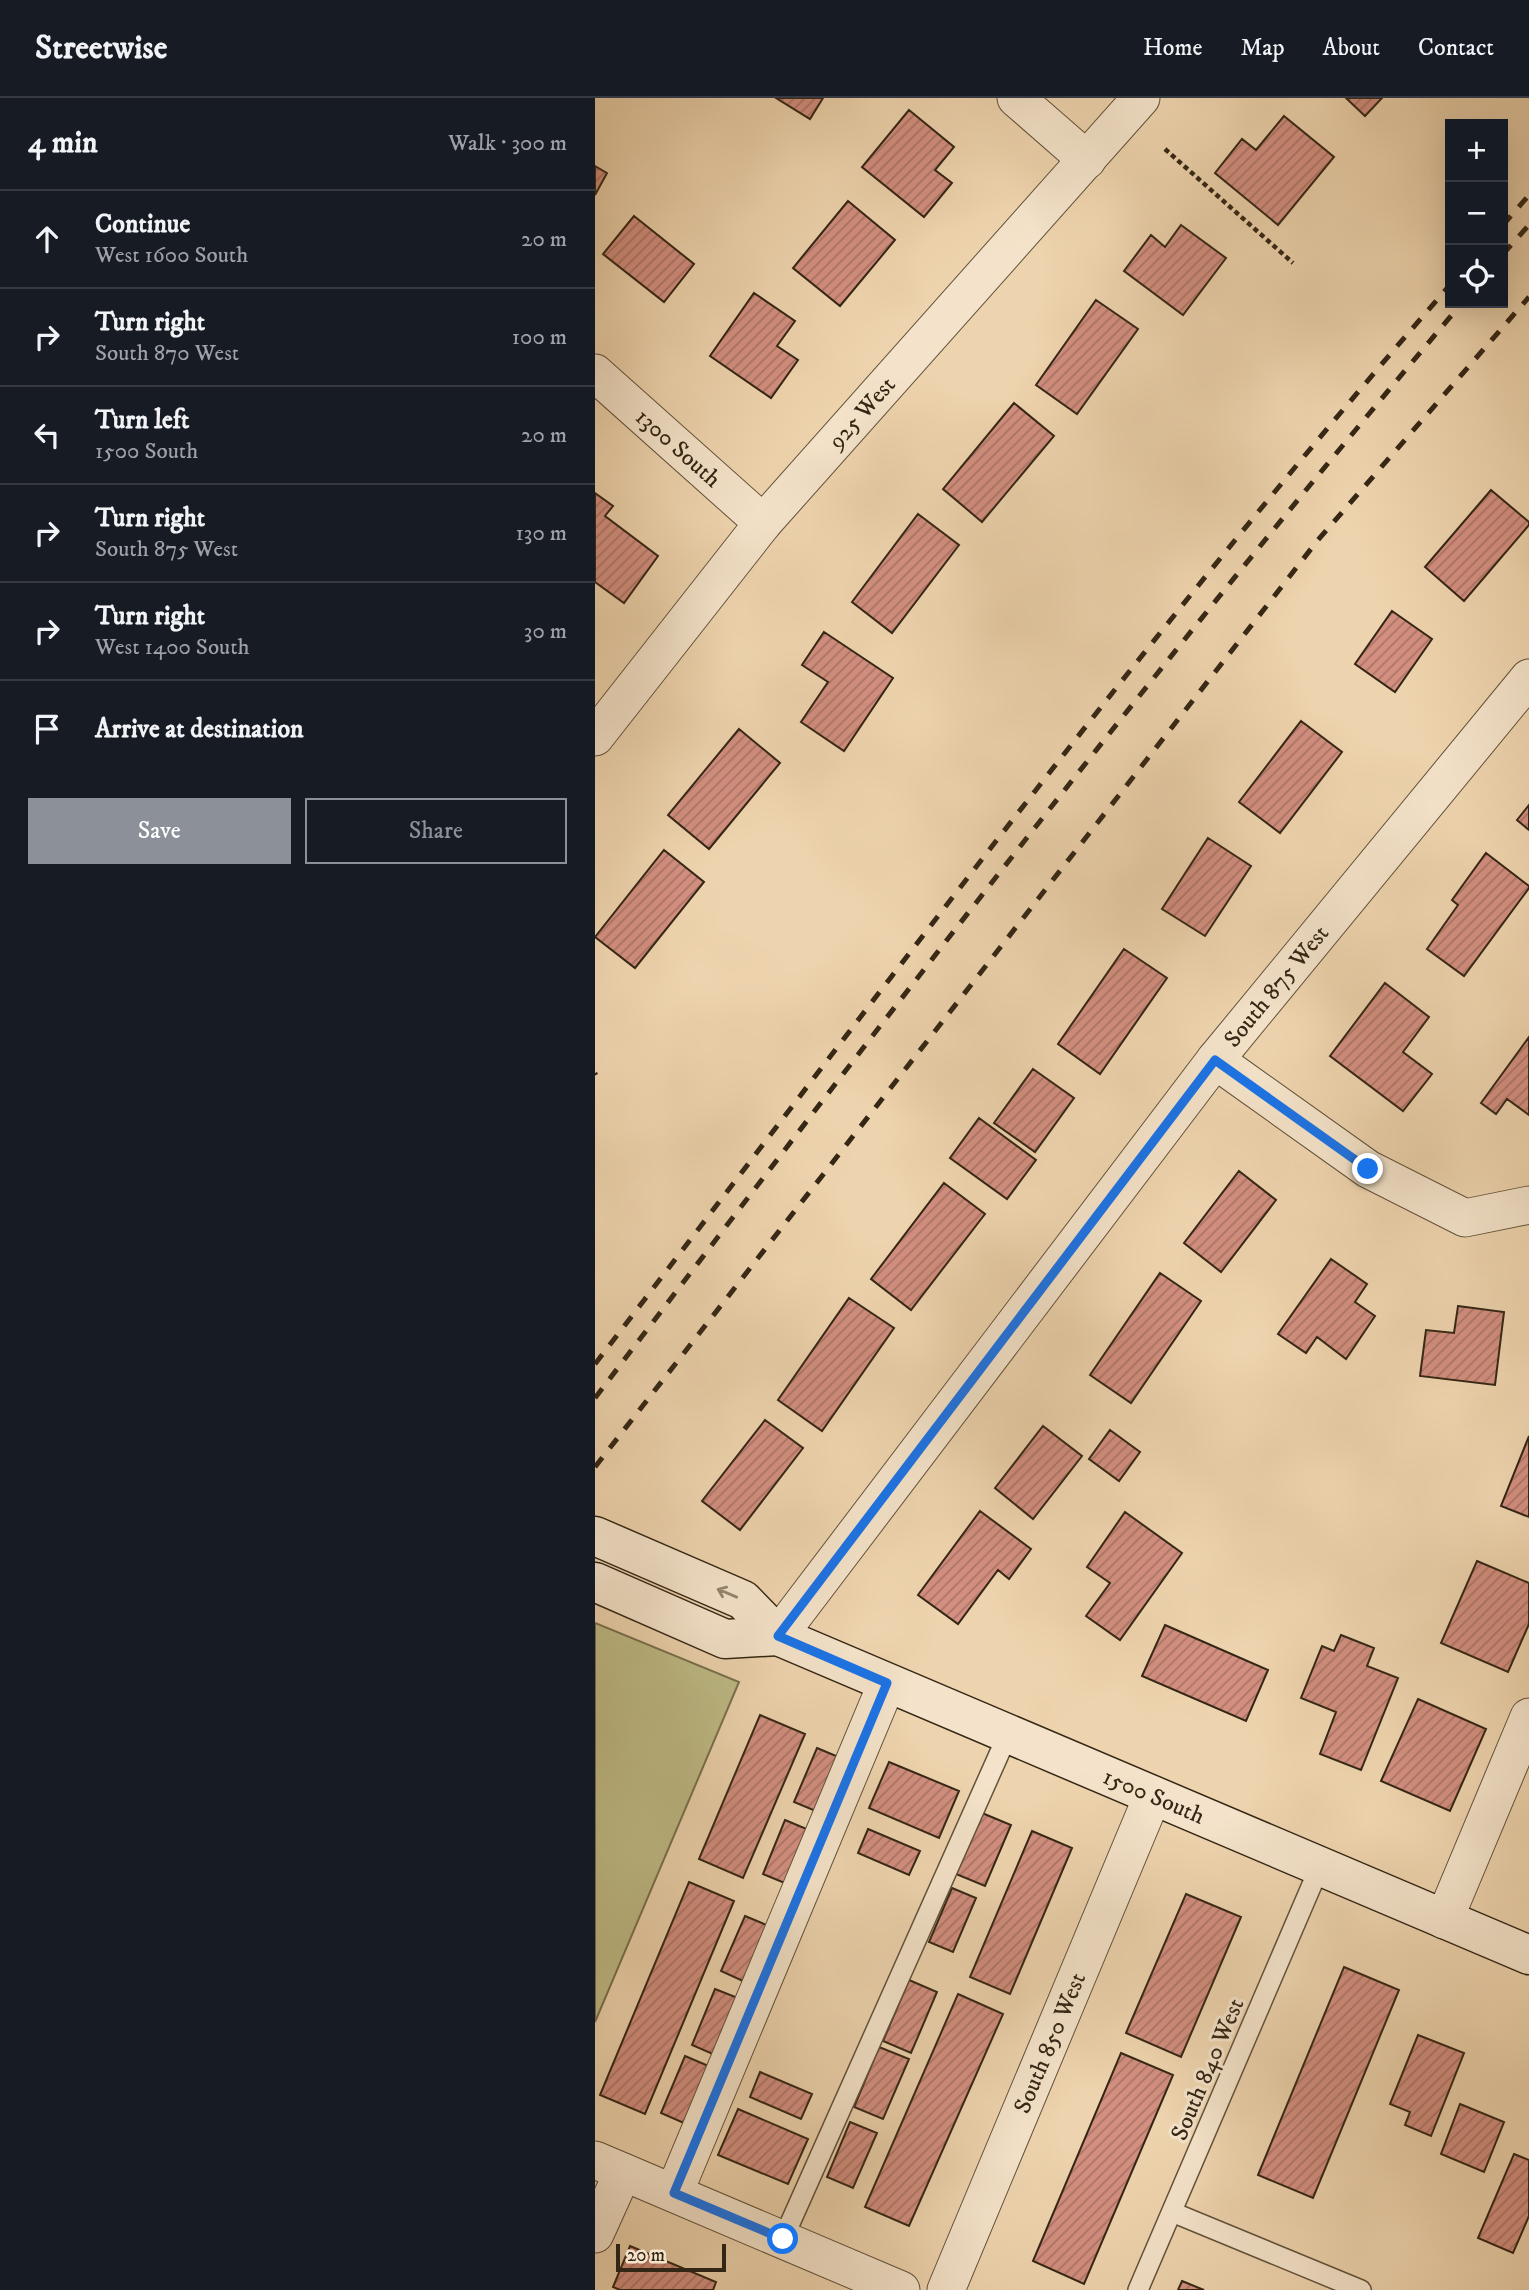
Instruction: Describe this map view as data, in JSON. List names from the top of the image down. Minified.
{"streets":{"street":["925 West","1300 South","South 875 West","1500 South","South 850 West"],"lane":["South 840 West"]},"crossings":[["925 West","1300 South"],["South 875 West","1500 South"],["1500 South","South 850 West"],["1500 South","South 840 West"]],"scale_bar":"20 m","page":{"header":"Streetwise","nav":["Home","Map","About","Contact"],"heading":["4 min","Walk · 300 m"],"map_buttons":["+","−"],"list":[["Continue","West 1600 South","20 m"],["Turn right","South 870 West","100 m"],["Turn left","1500 South","20 m"],["Turn right","South 875 West","130 m"],["Turn right","West 1400 South","30 m"],"Arrive at destination"],"buttons":["Save","Share"],"scale":"20 m"}}
